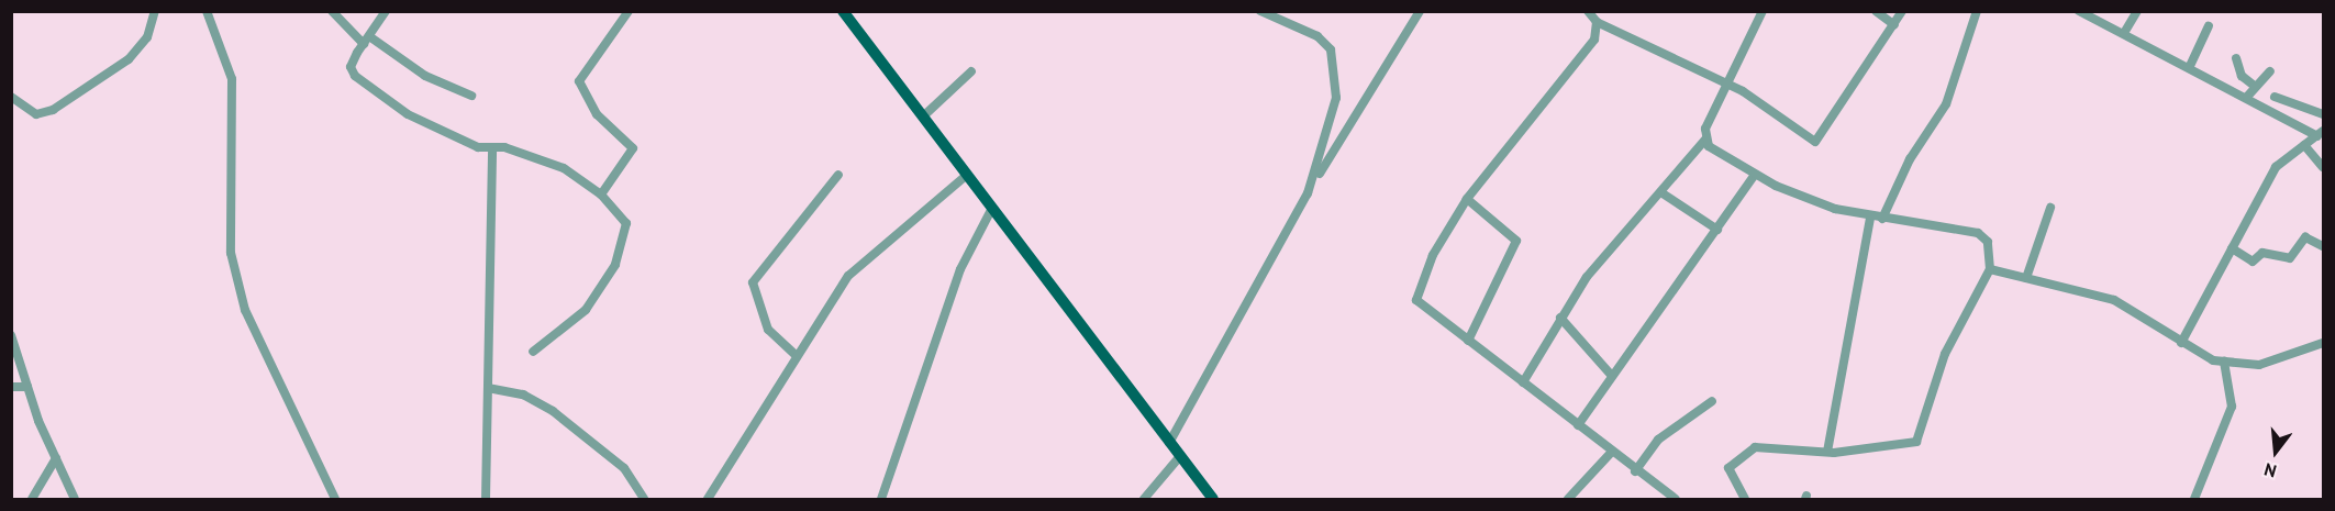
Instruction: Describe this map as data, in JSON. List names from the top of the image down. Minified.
{"north":"bottom"}
